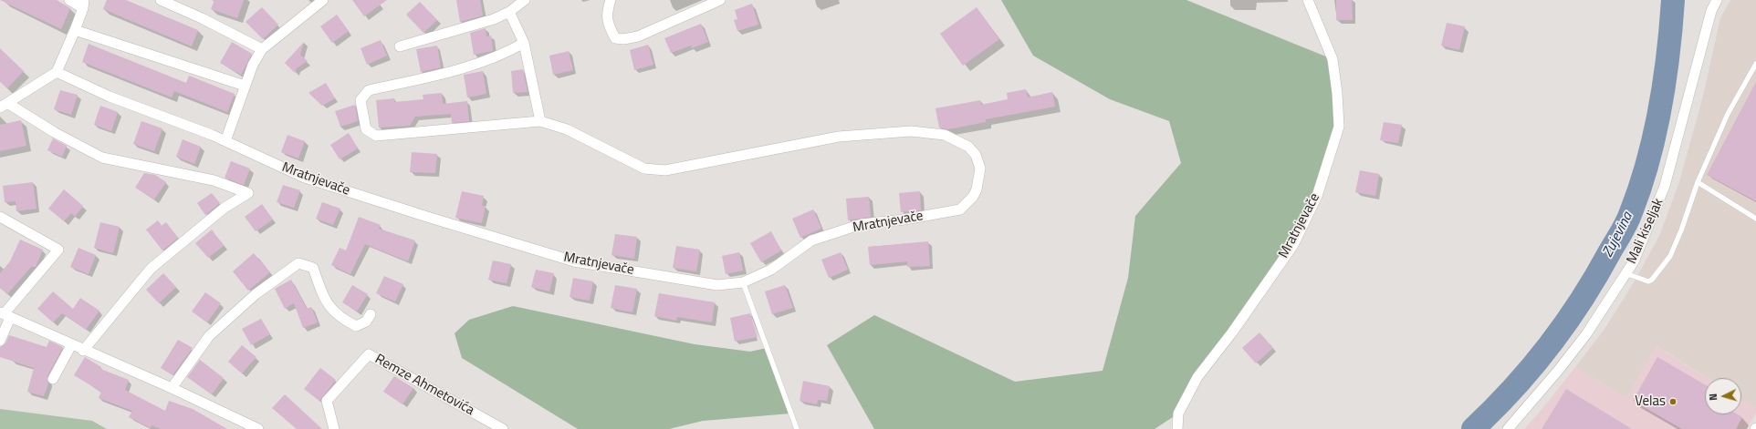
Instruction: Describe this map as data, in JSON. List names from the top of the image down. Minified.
{"streets":{"street":["Mratnjevače","Mali kiseljak","Remze Ahmetovića"]},"water":["Zujevina"],"places":["Velas"],"north":"left"}
